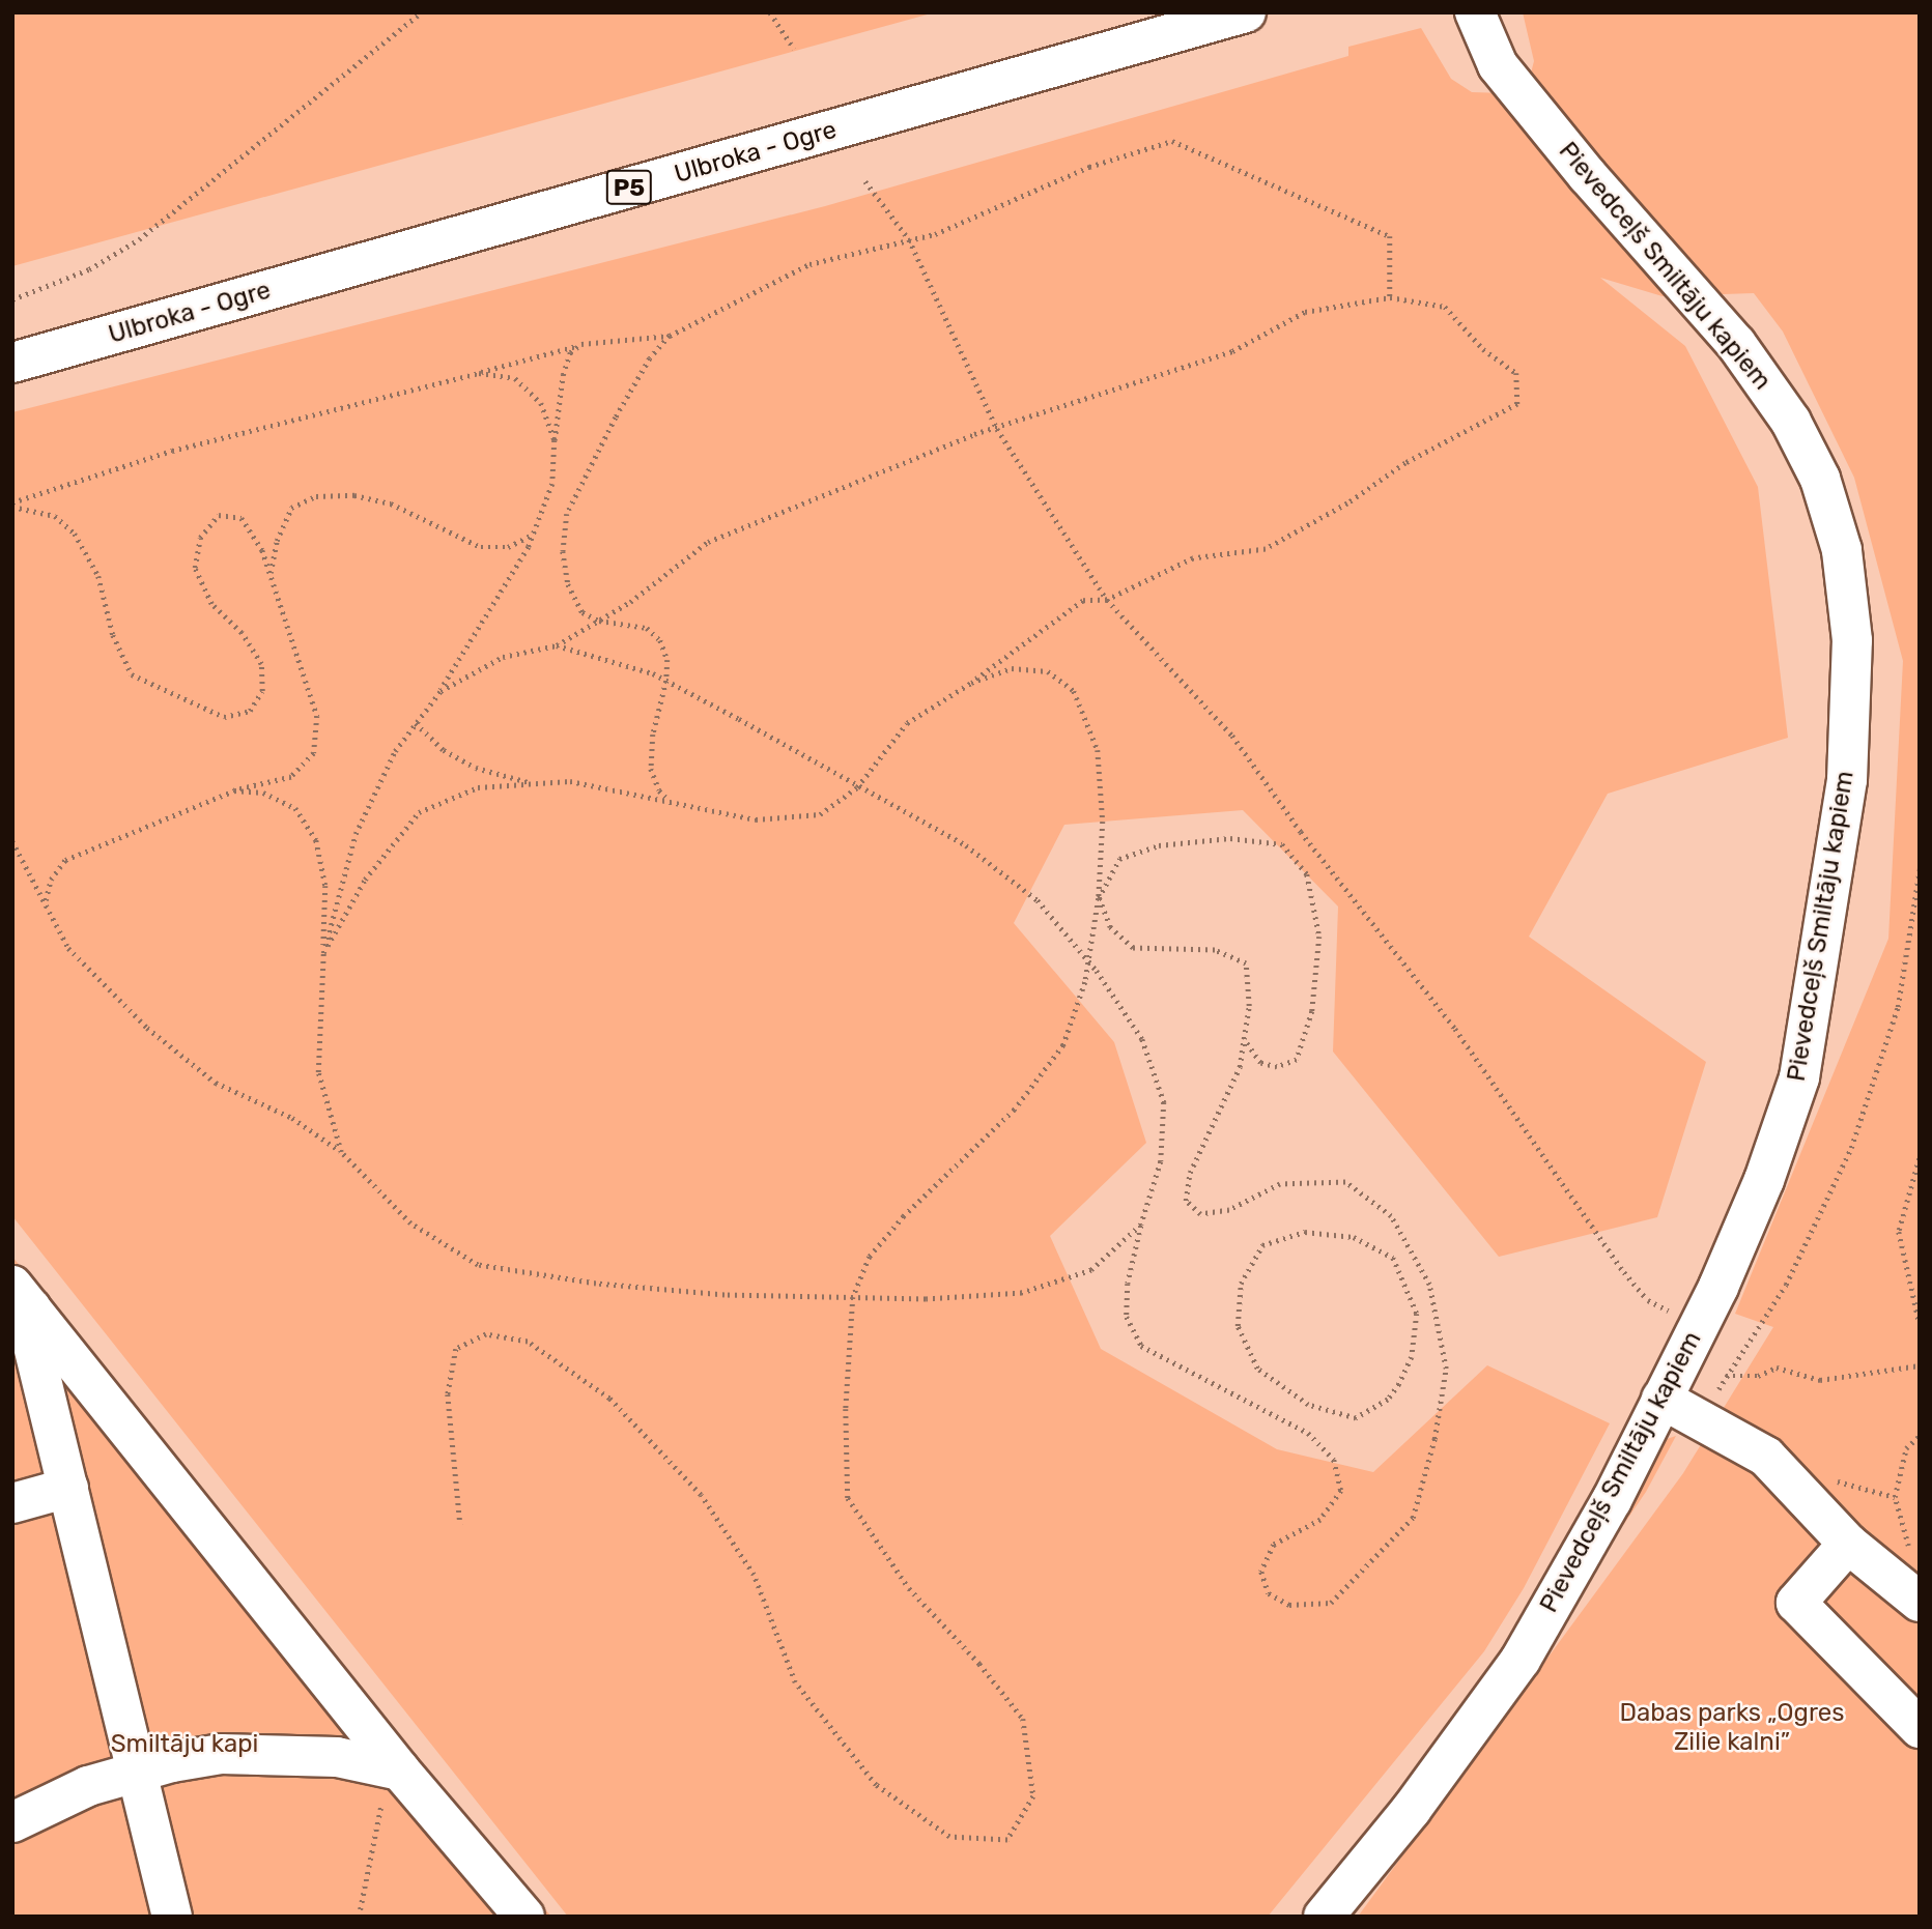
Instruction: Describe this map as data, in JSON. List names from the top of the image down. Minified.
{"streets":{"street":["Ulbroka - Ogre","P5","Pievedceļš Smiltāju kapiem"]},"parks":["Dabas parks „Ogres Zilie kalni”","Smiltāju kapi"]}
